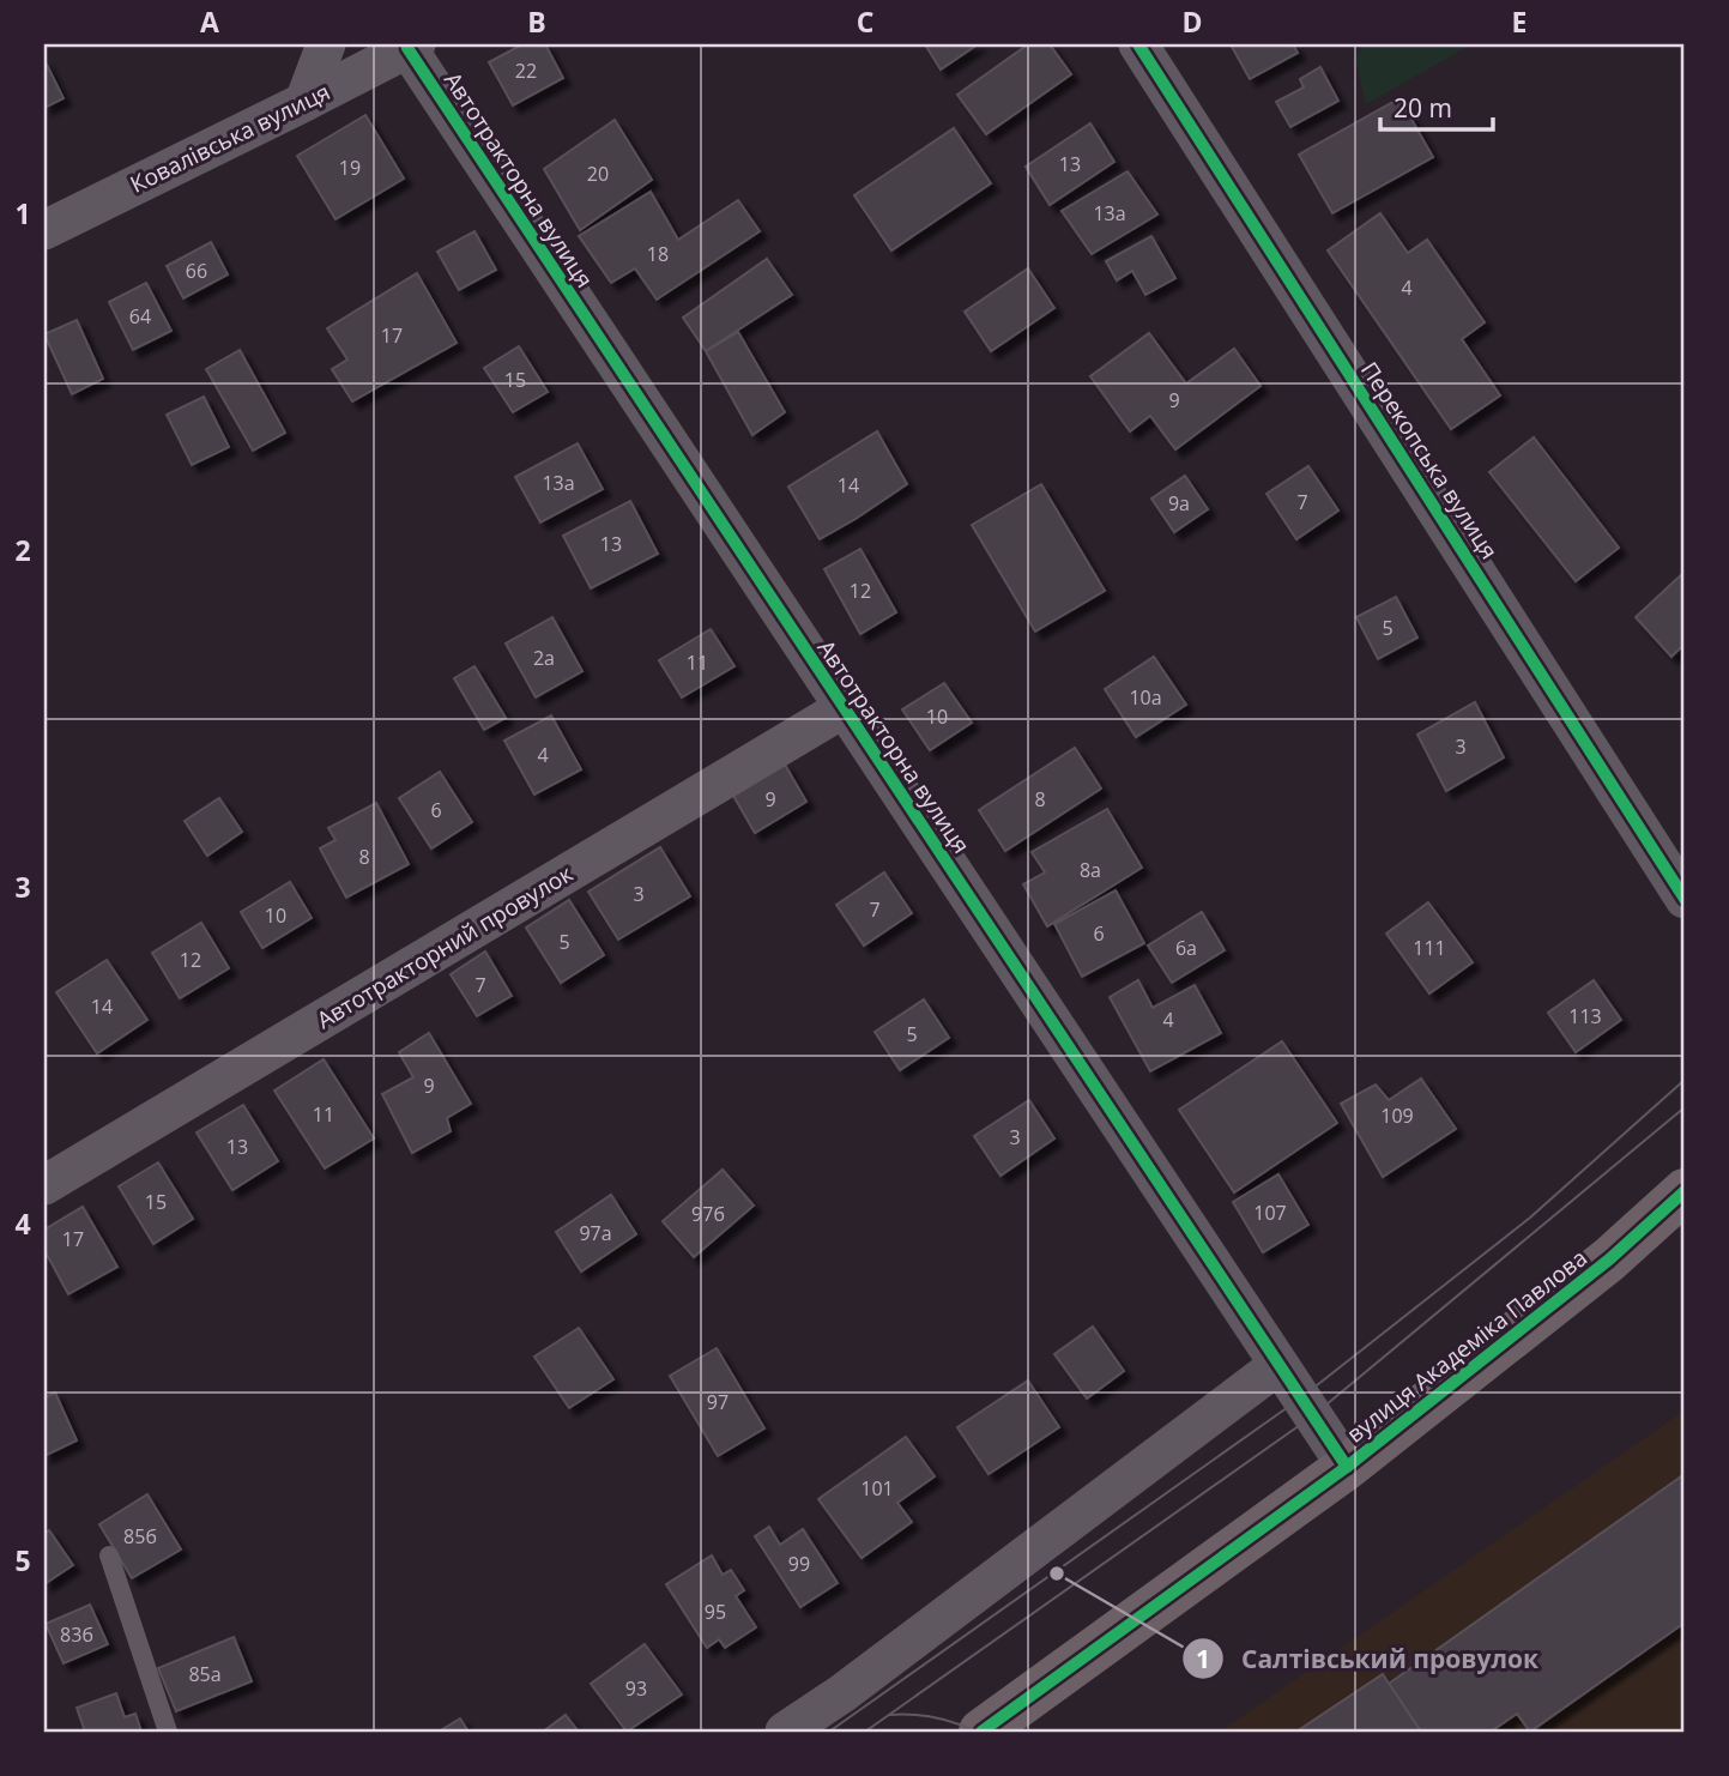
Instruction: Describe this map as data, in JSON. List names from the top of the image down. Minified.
{"streets":{"main road":["вулиця Академіка Павлова"],"street":["Ковалівська вулиця","Автотракторна вулиця","Перекопська вулиця","Автотракторний провулок"]},"crossings":[["Ковалівська вулиця","Автотракторна вулиця"],["Автотракторна вулиця","Автотракторний провулок"],["Автотракторна вулиця","вулиця Академіка Павлова"]],"places":["Салтівський провулок"],"house_numbers":["22","13","19","20","13а","18","66","4","64","17","15","9","13а","14","7","9а","13","12","5","2а","11","10а","10","3","4","9","8","6","8","8а","3","7","10","6","5","6а","111","12","7","14","113","4","5","9","11","109","3","13","15","107","97б","97а","17","97","101","85б","99","95","83б","85а","93"],"scale_bar":"20 m","grid":{"columns":["A","B","C","D","E"],"rows":["1","2","3","4","5"]}}
